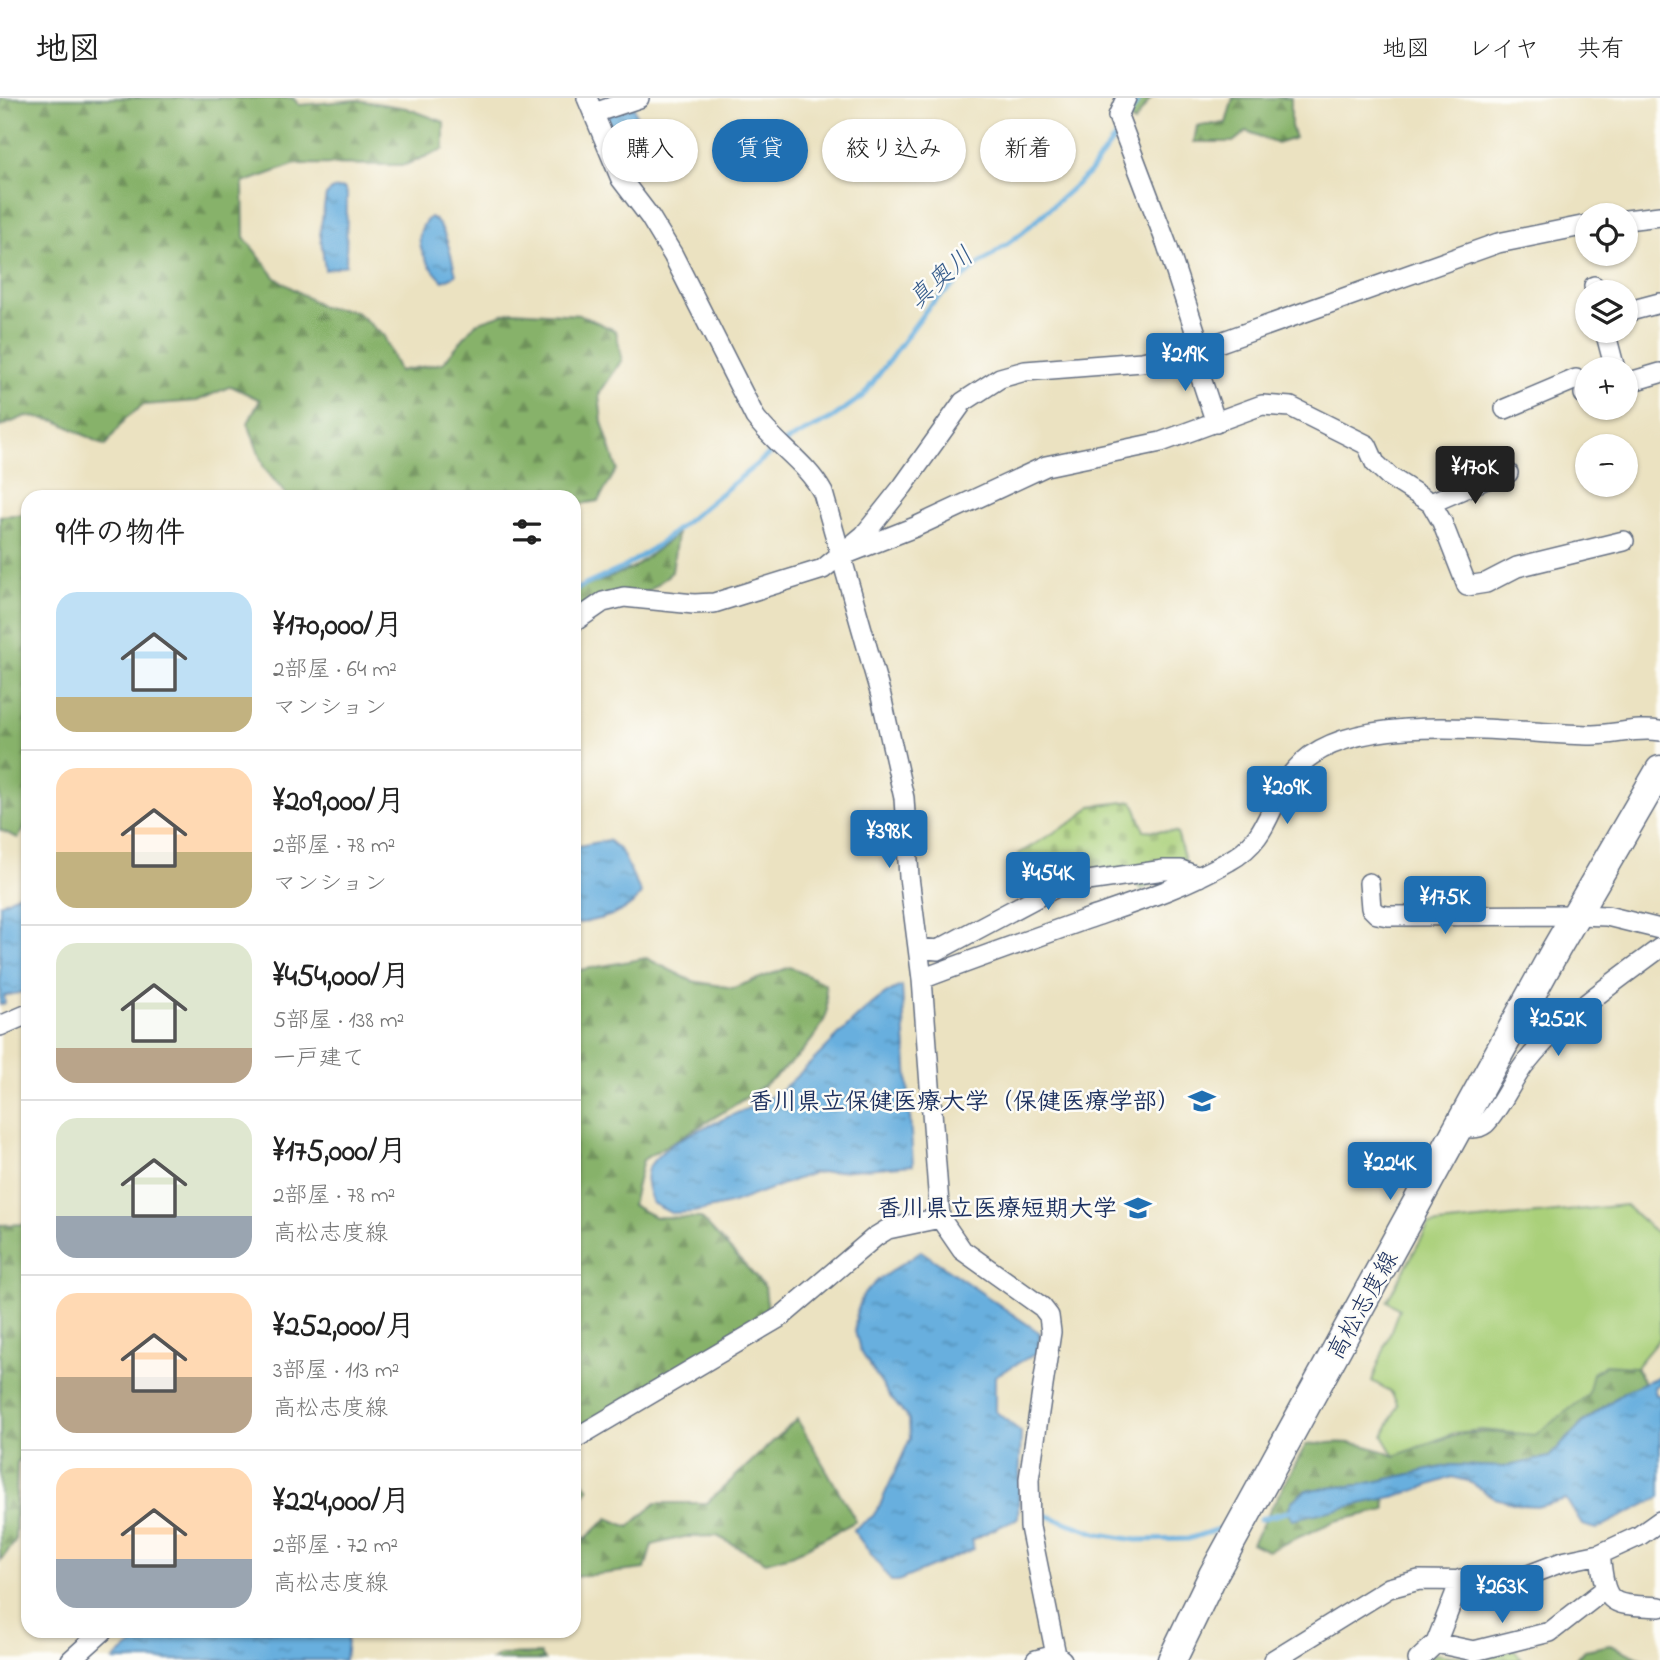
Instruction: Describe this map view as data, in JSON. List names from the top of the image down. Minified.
{"streets":{"main road":["高松志度線"]},"water":["真奥川"],"places":{"school or university":["香川県立保健医療大学（保健医療学部）","香川県立医療短期大学"]},"page":{"header":"地図","nav":["地図","レイヤ","共有"],"chip":["購入","賃貸","絞り込み","新着"],"map_buttons":["+","−"],"price":["¥219K","¥170K","¥209K","¥398K","¥454K","¥175K","¥252K","¥224K","¥263K"],"heading":"9件の物件","list":[{"name":"¥170,000/月","note":"2部屋 · 64 m² · マンション"},{"name":"¥209,000/月","note":"2部屋 · 78 m² · マンション"},{"name":"¥454,000/月","note":"5部屋 · 138 m² · 一戸建て"},{"name":"¥175,000/月","note":"2部屋 · 78 m² · 高松志度線"},{"name":"¥252,000/月","note":"3部屋 · 113 m² · 高松志度線"},{"name":"¥224,000/月","note":"2部屋 · 72 m² · 高松志度線"}]}}
